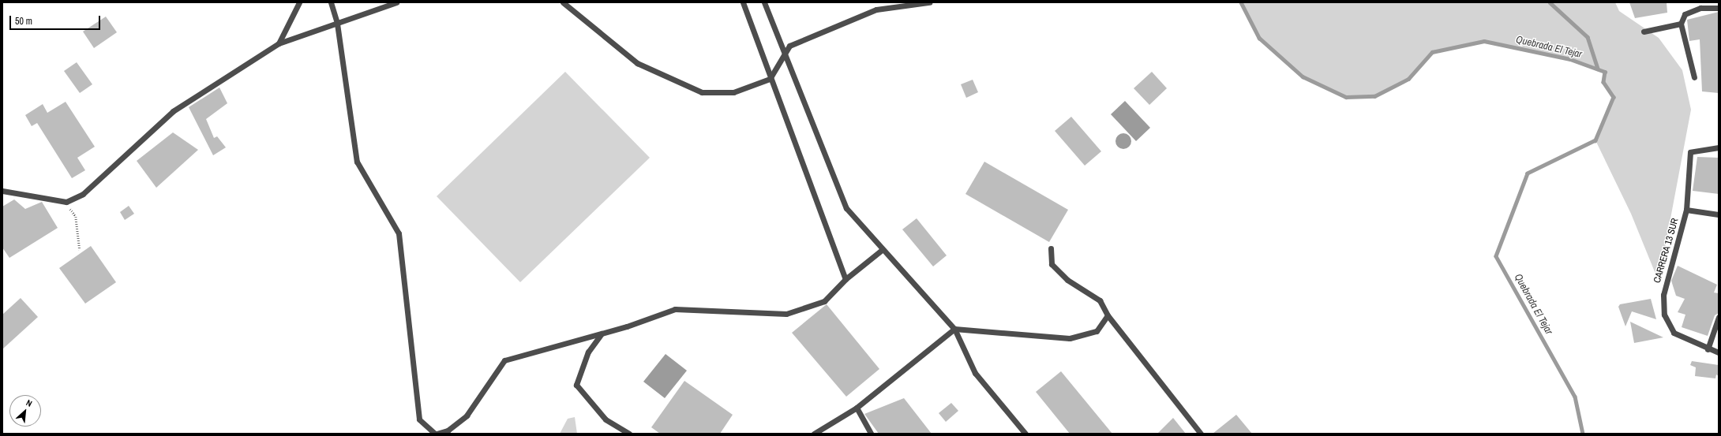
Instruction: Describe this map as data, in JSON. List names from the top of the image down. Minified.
{"streets":{"street":["CARRERA 13 SUR"]},"water":["Quebrada El Tejar"],"scale_bar":"50 m","north":"top right"}
